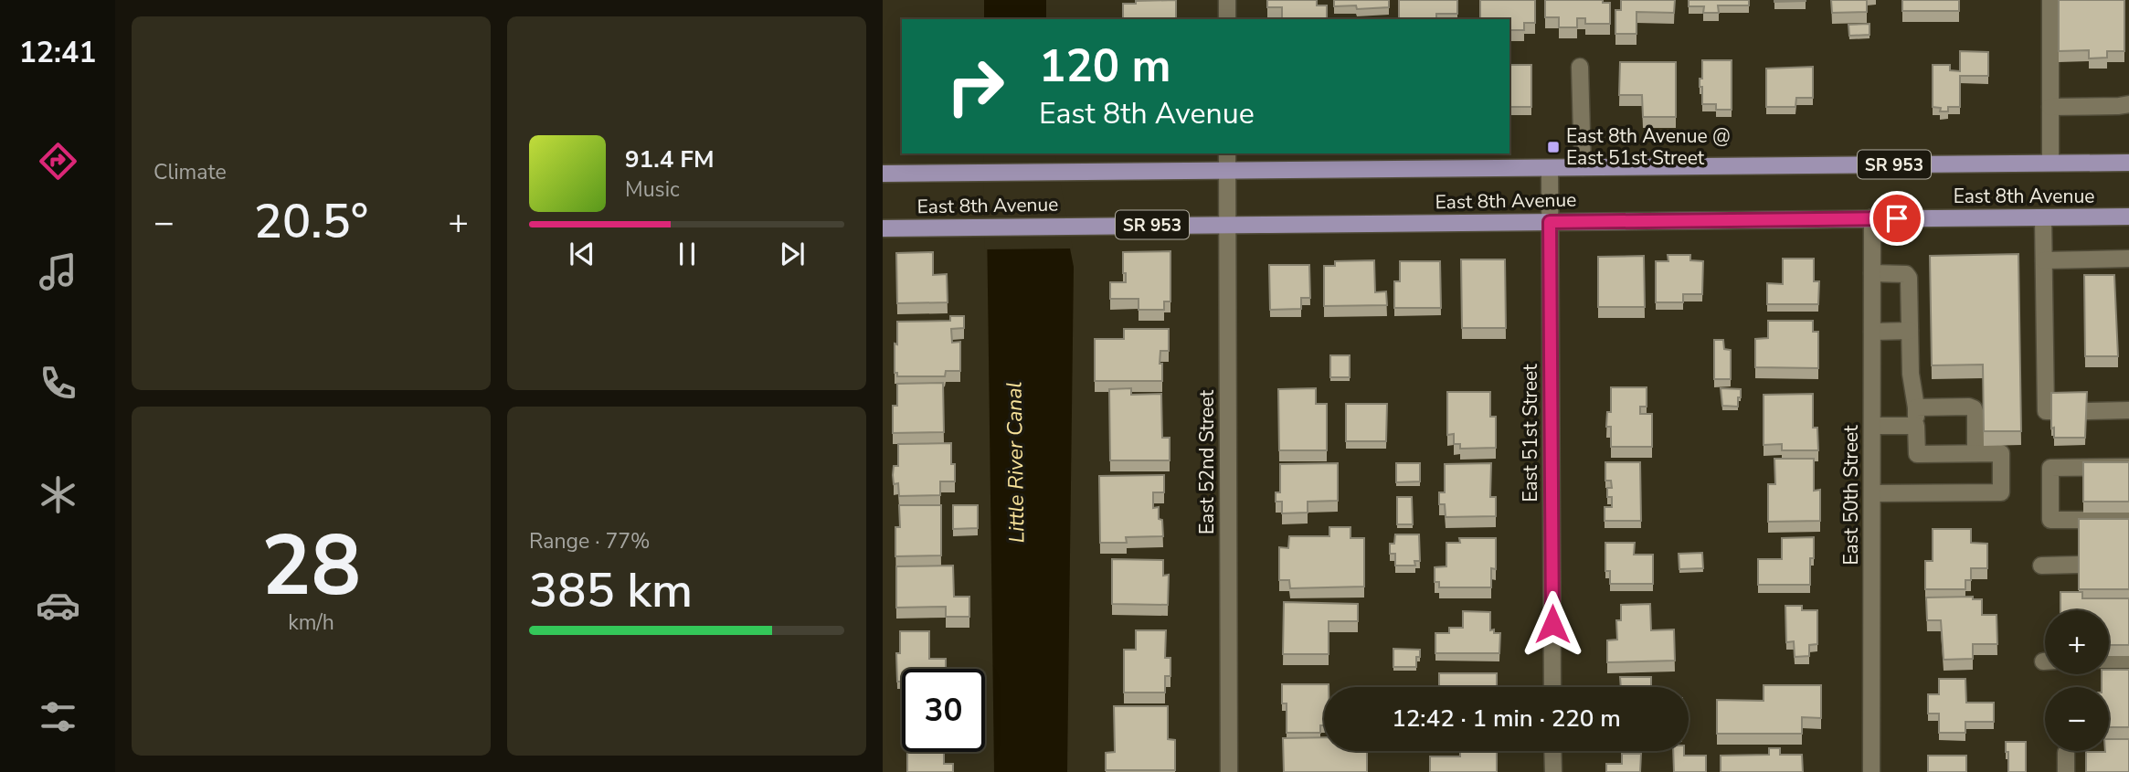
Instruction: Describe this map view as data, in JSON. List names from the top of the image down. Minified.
{"streets":{"main road":["SR 953","East 8th Avenue"],"street":["East 51st Street","East 52nd Street","East 50th Street"]},"crossings":[["East 8th Avenue","East 51st Street"],["East 8th Avenue","East 52nd Street"],["East 8th Avenue","East 50th Street"]],"water":["Little River Canal"],"places":{"transit":["East 8th Avenue @ East 51st Street"]},"page":{"tabs":"12:41","tile":["Climate",["28","km/h"],["Range · 77%","385 km"]],"turn":["120 m","East 8th Avenue"],"song":["91.4 FM","Music"],"heat":["−","20.5°","+"],"map_buttons":["+","−"],"limit":"30","trip":"12:42 · 1 min · 220 m"}}
